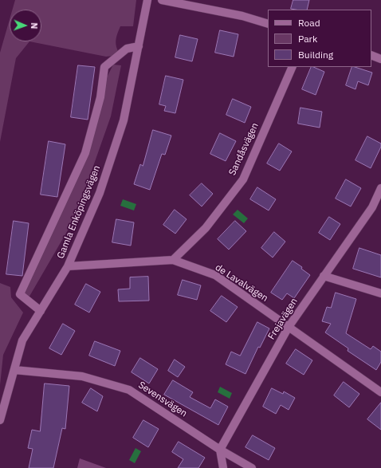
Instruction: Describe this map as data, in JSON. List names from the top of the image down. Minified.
{"streets":{"street":["Sandåsvägen","Gamla Enköpingsvägen","de Lavalvägen","Frejavägen","Sevensvägen"]},"crossings":[["Sandåsvägen","de Lavalvägen"],["Gamla Enköpingsvägen","de Lavalvägen"],["Gamla Enköpingsvägen","Sevensvägen"],["de Lavalvägen","Frejavägen"],["Frejavägen","Sevensvägen"]],"legend":["Road","Park","Building"],"north":"right"}
